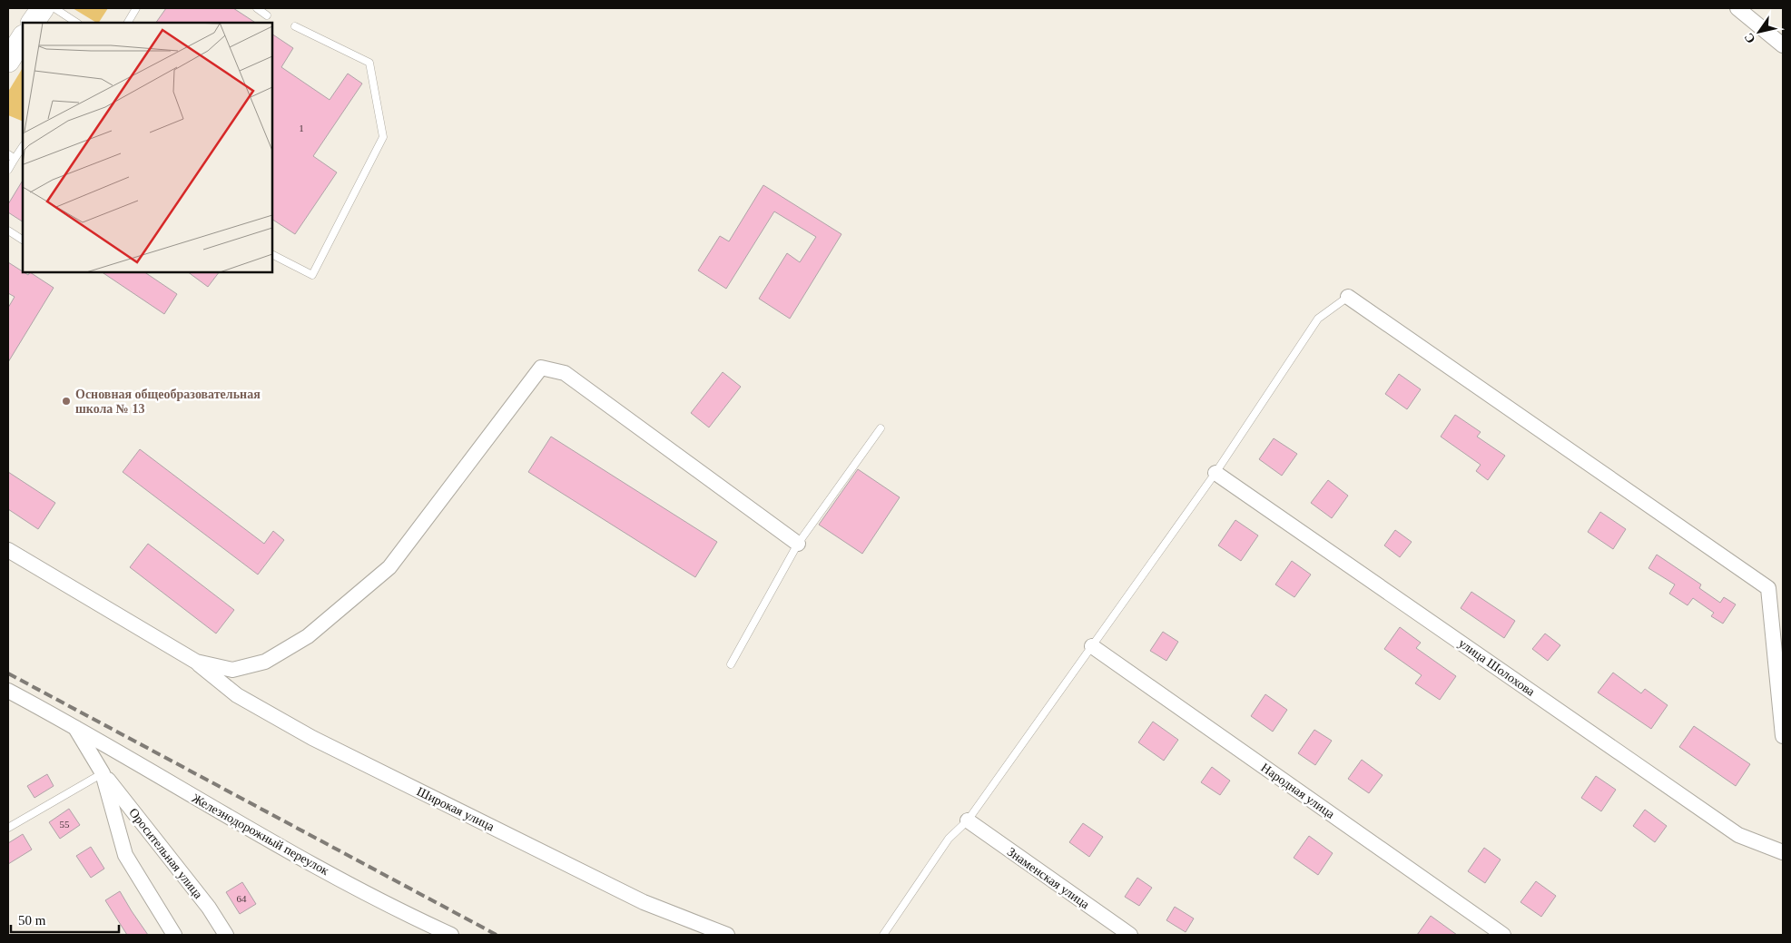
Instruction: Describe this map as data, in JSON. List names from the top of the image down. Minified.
{"streets":{"street":["улица Шолохова","Народная улица","Широкая улица","Железнодорожный переулок","Оросительная улица","Знаменская улица"]},"crossings":[["Железнодорожный переулок","Оросительная улица"]],"places":["Основная общеобразовательная школа № 13"],"house_numbers":["1","55","64"],"scale_bar":"50 m","north":"bottom left"}
